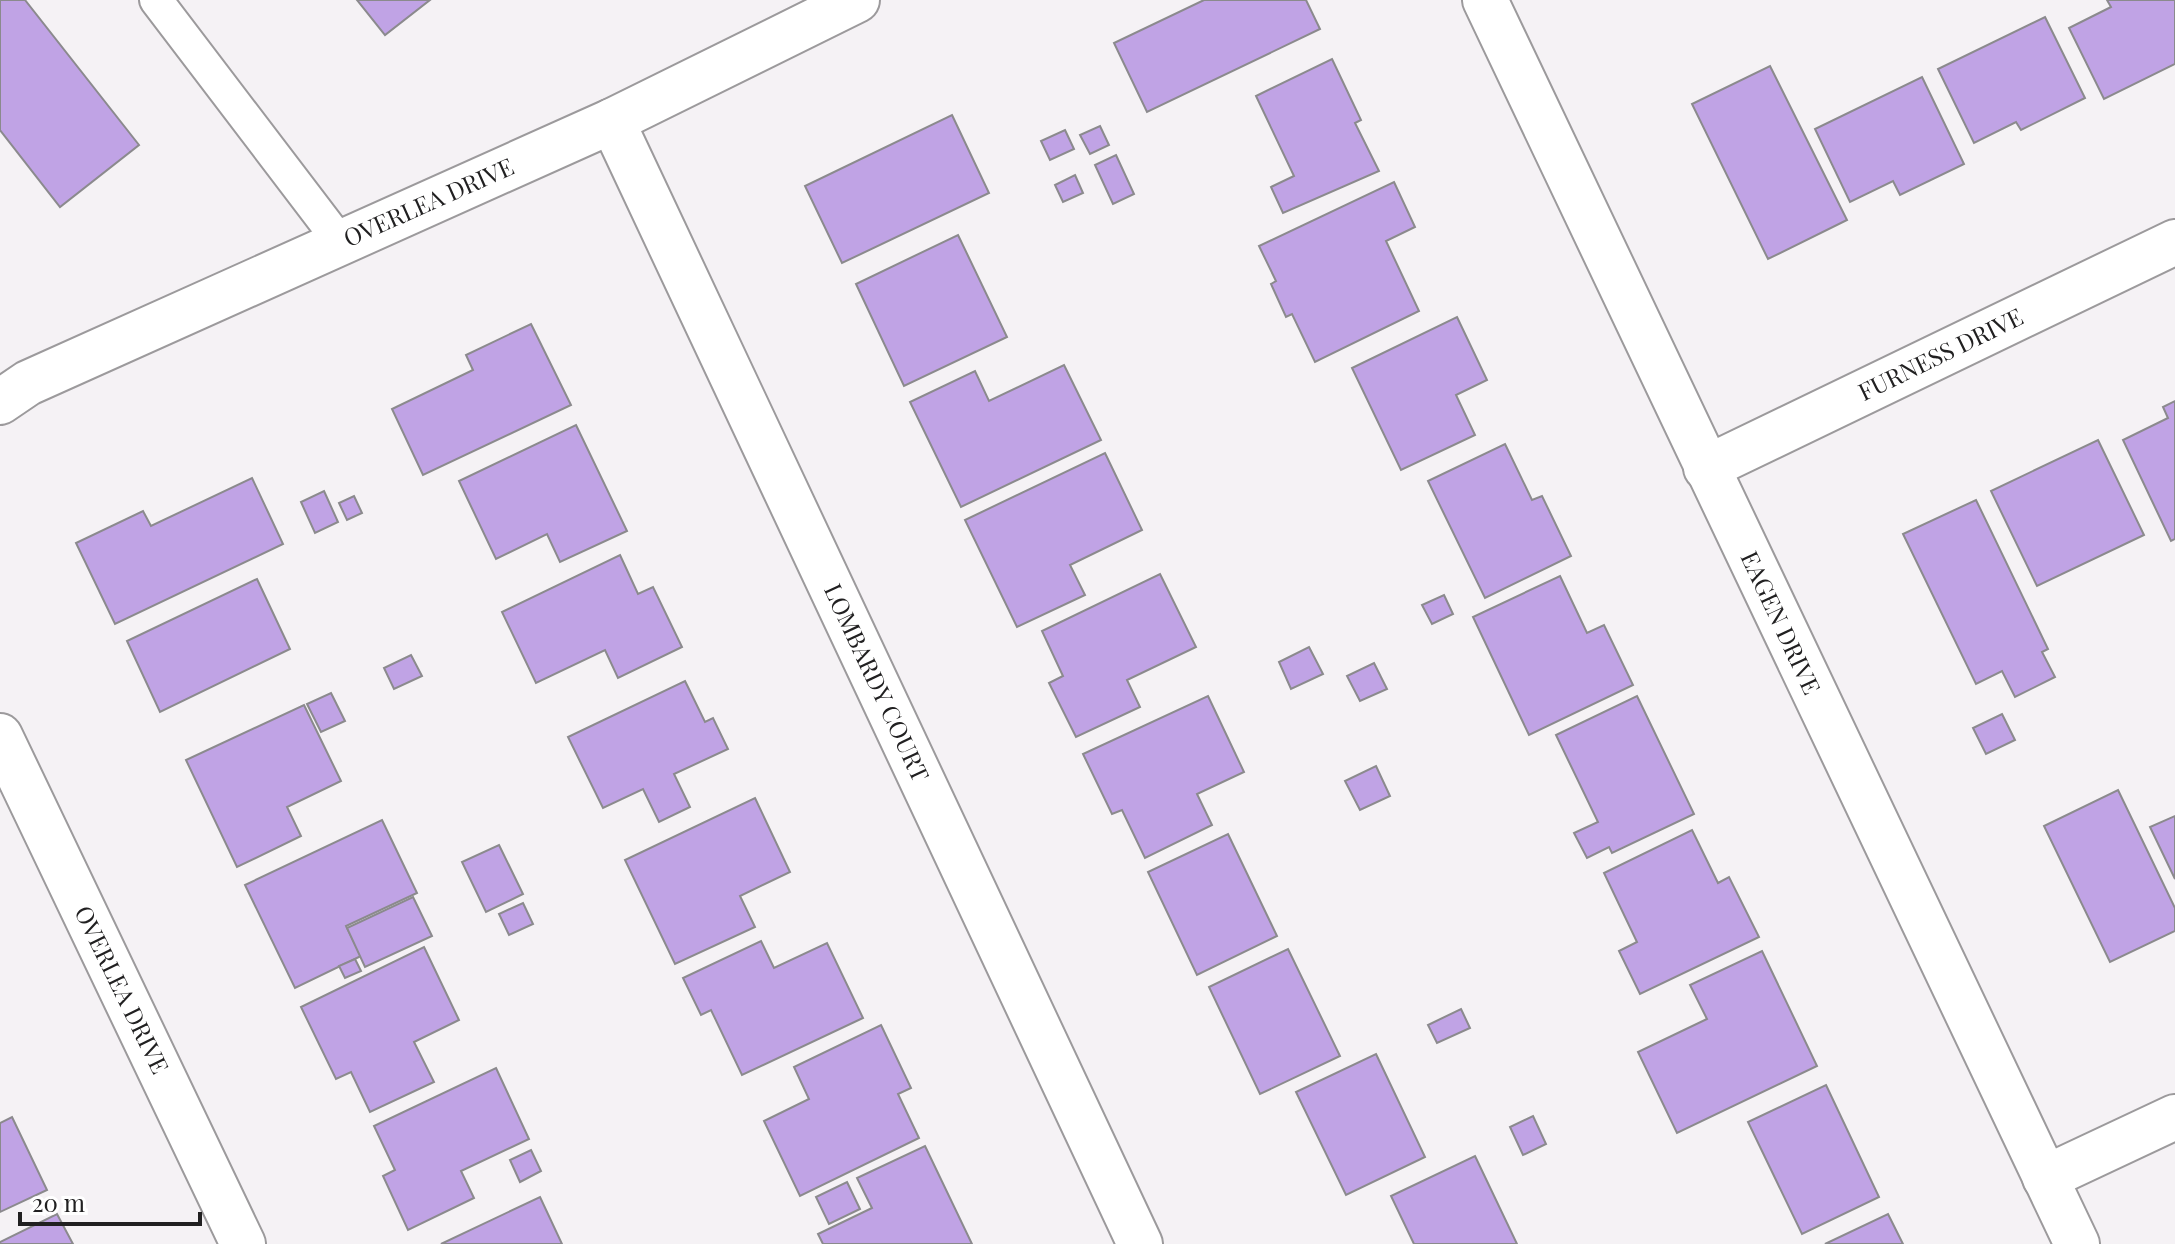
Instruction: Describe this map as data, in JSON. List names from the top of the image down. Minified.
{"streets":{"street":["OVERLEA DRIVE","FURNESS DRIVE","EAGEN DRIVE","LOMBARDY COURT"]},"crossings":[["OVERLEA DRIVE","LOMBARDY COURT"],["FURNESS DRIVE","EAGEN DRIVE"]],"scale_bar":"20 m"}
